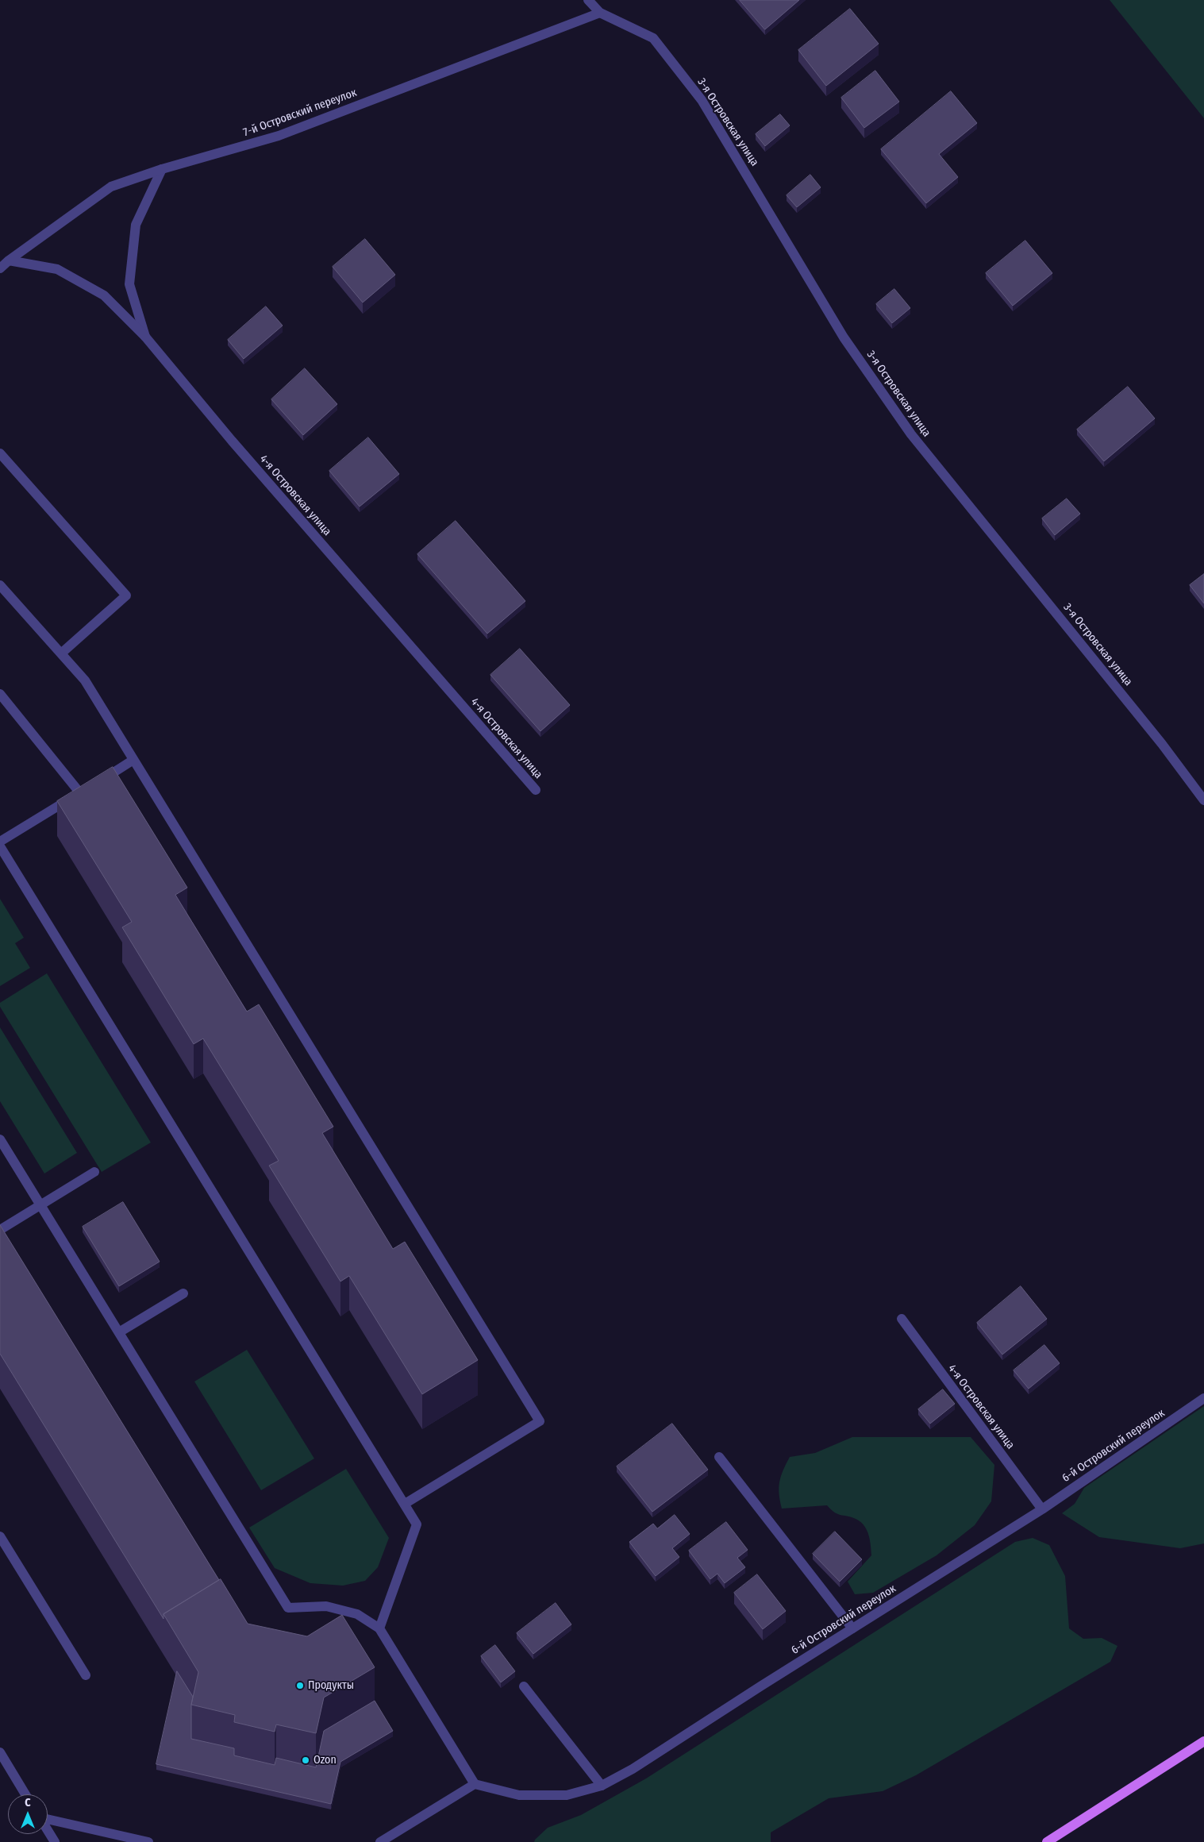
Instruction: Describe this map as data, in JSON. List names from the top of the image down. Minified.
{"streets":{"street":["7-й Островский переулок","3-я Островская улица","4-я Островская улица","6-й Островский переулок"]},"crossings":[["7-й Островский переулок","3-я Островская улица"],["7-й Островский переулок","4-я Островская улица"],["4-я Островская улица","6-й Островский переулок"]],"places":["Продукты","Ozon"],"north":"top"}
